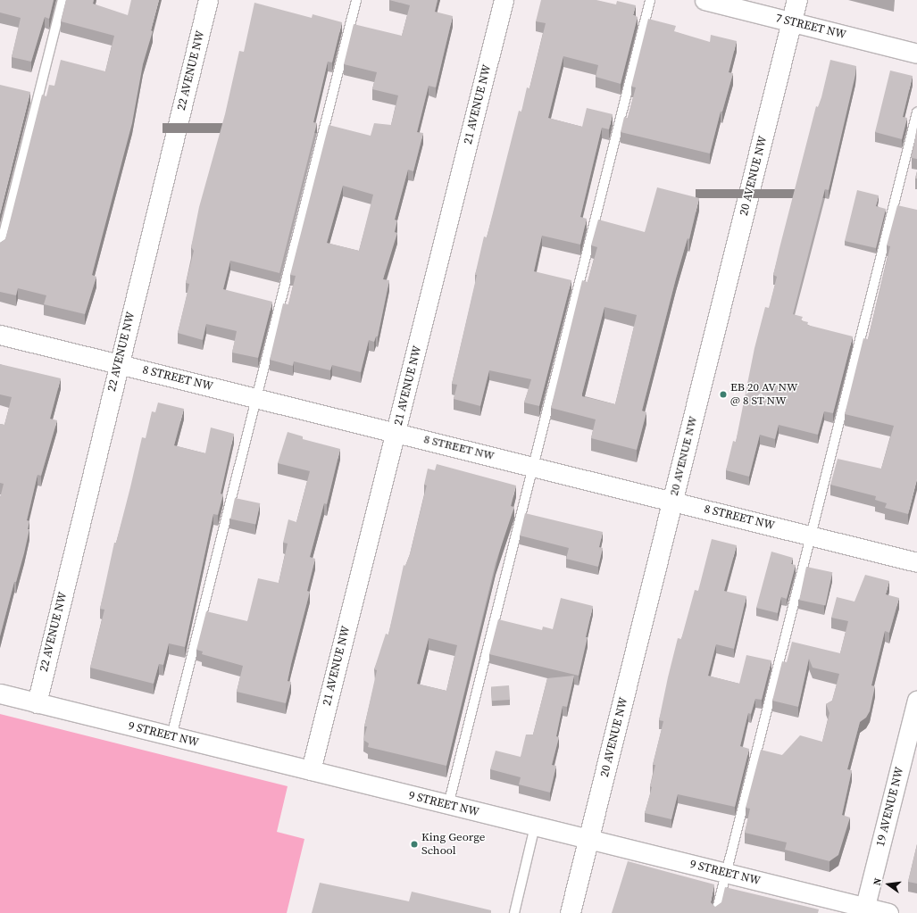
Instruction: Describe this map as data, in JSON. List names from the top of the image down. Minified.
{"streets":{"street":["7 STREET NW","22 AVENUE NW","21 AVENUE NW","20 AVENUE NW","8 STREET NW","9 STREET NW","19 AVENUE NW"]},"crossings":[["7 STREET NW","20 AVENUE NW"],["22 AVENUE NW","8 STREET NW"],["22 AVENUE NW","9 STREET NW"],["21 AVENUE NW","8 STREET NW"],["21 AVENUE NW","9 STREET NW"],["20 AVENUE NW","8 STREET NW"],["20 AVENUE NW","9 STREET NW"],["9 STREET NW","19 AVENUE NW"]],"places":["EB 20 AV NW @ 8 ST NW","King George School"],"north":"left"}
